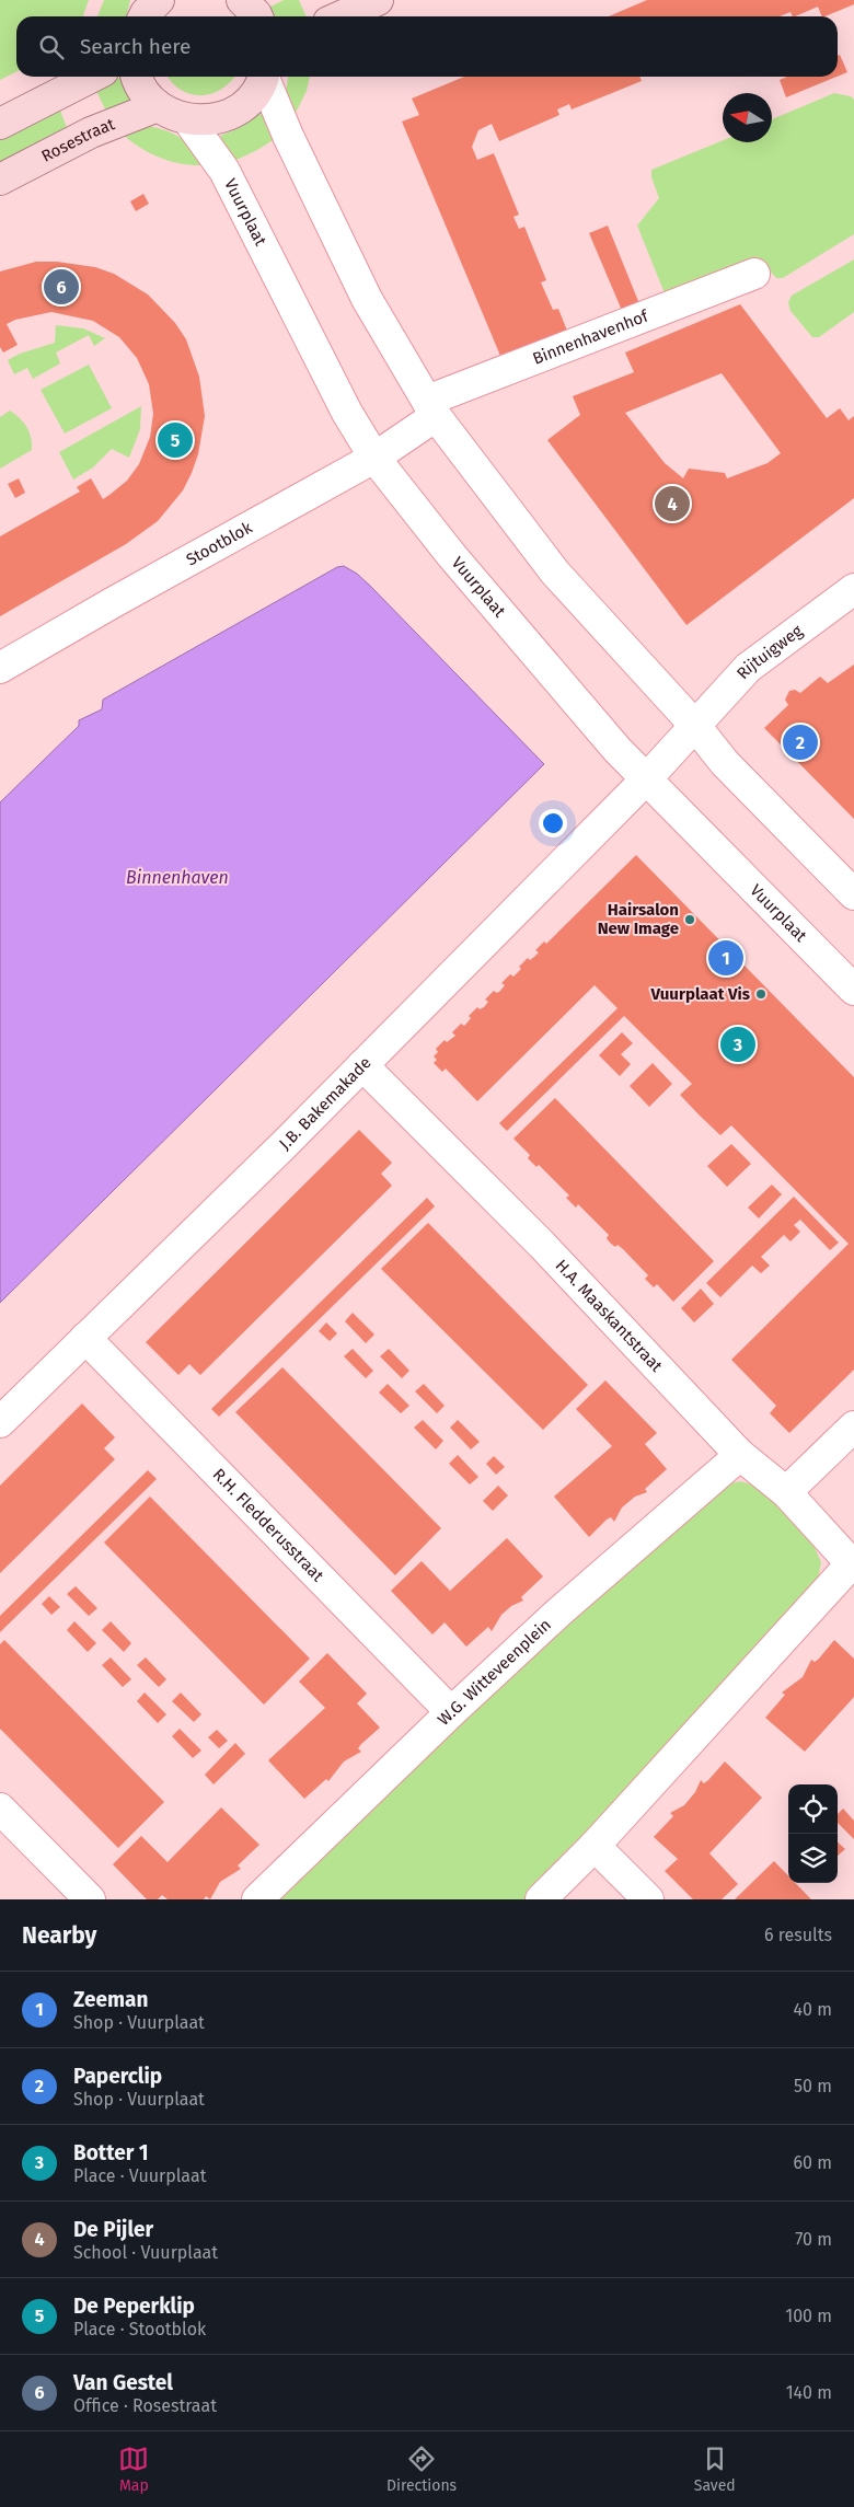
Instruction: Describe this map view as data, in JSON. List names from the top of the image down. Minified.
{"streets":{"main road":["Rosestraat"],"street":["Vuurplaat","Binnenhavenhof","Stootblok","Rijtuigweg","J.B. Bakemakade","H.A. Maaskantstraat","R.H. Fledderusstraat","W.G. Witteveenplein"]},"crossings":[["Vuurplaat","Stootblok"],["Vuurplaat","Rijtuigweg"],["Vuurplaat","J.B. Bakemakade"],["Binnenhavenhof","Stootblok"],["Rijtuigweg","J.B. Bakemakade"],["J.B. Bakemakade","H.A. Maaskantstraat"],["J.B. Bakemakade","R.H. Fledderusstraat"],["H.A. Maaskantstraat","W.G. Witteveenplein"],["R.H. Fledderusstraat","W.G. Witteveenplein"]],"water":["Binnenhaven"],"places":["Hairsalon New Image","Vuurplaat Vis"],"north":"left","page":{"search":"Search here","pins":["6","5","4","2","1","3"],"heading":["Nearby","6 results"],"list":[{"mark":"1","name":"Zeeman","note":"Shop · Vuurplaat","value":"40 m"},{"mark":"2","name":"Paperclip","note":"Shop · Vuurplaat","value":"50 m"},{"mark":"3","name":"Botter 1","note":"Place · Vuurplaat","value":"60 m"},{"mark":"4","name":"De Pijler","note":"School · Vuurplaat","value":"70 m"},{"mark":"5","name":"De Peperklip","note":"Place · Stootblok","value":"100 m"},{"mark":"6","name":"Van Gestel","note":"Office · Rosestraat","value":"140 m"}],"nav":["Map","Directions","Saved"]}}
